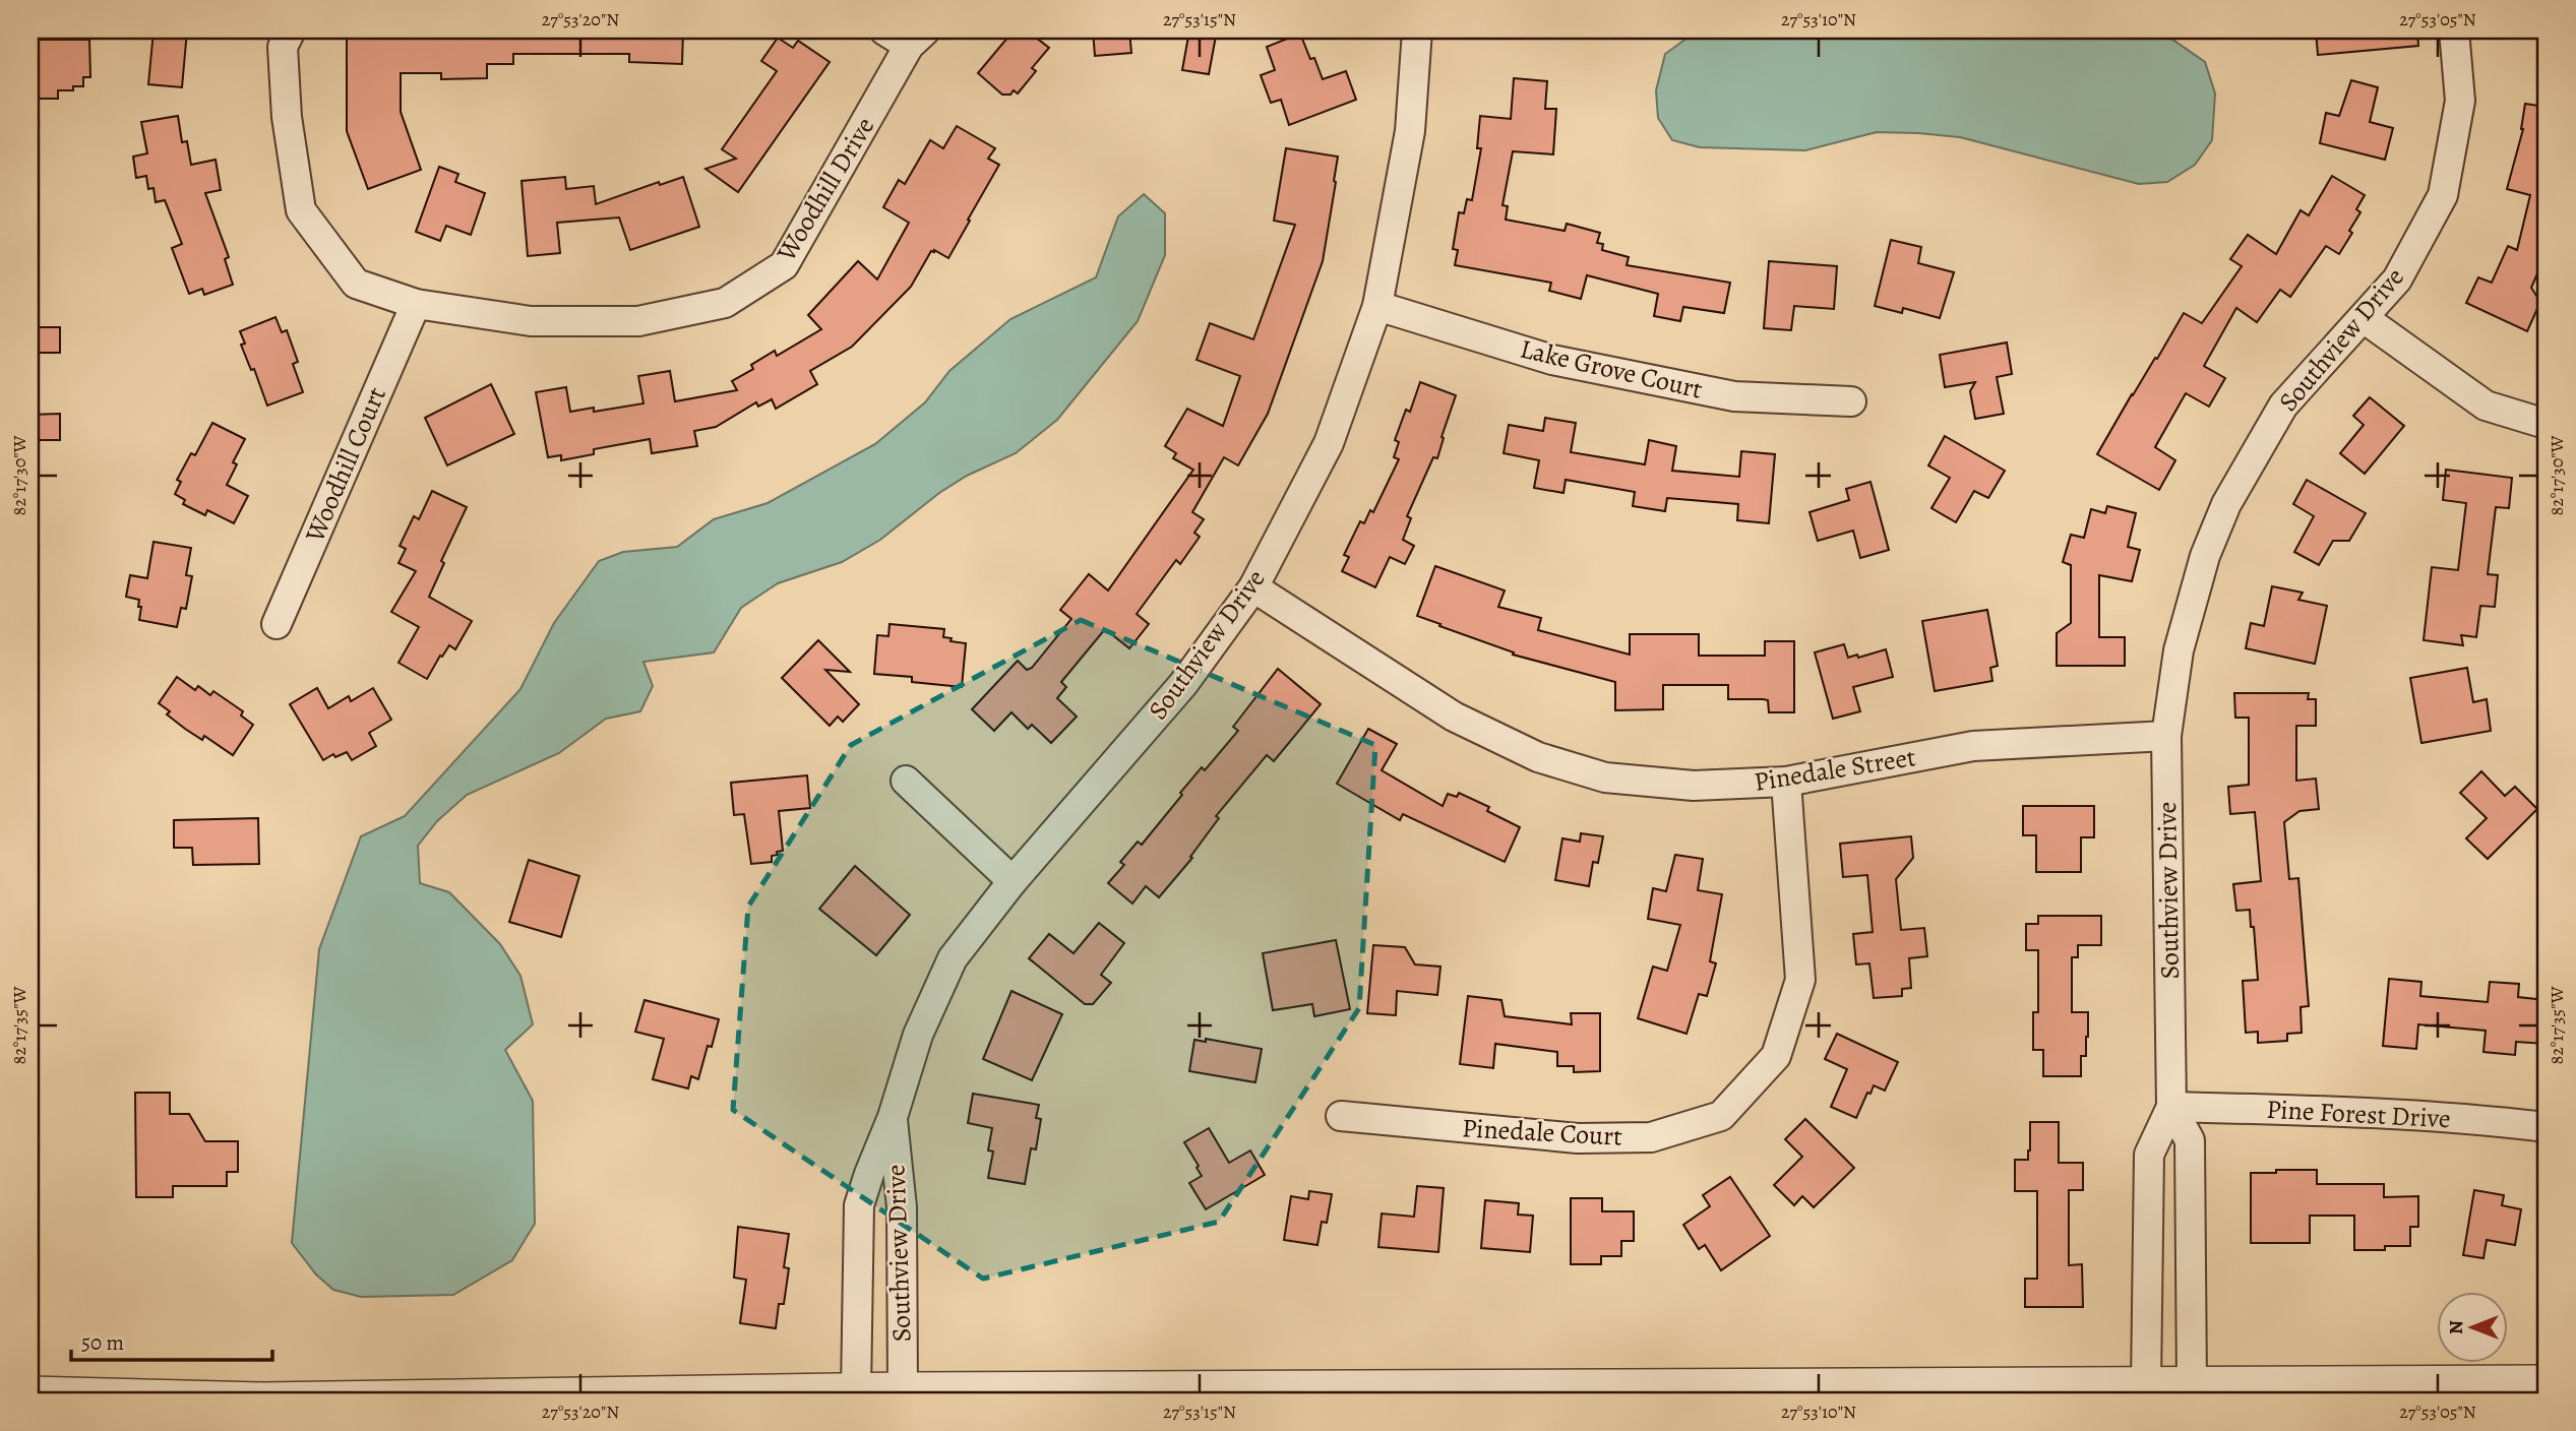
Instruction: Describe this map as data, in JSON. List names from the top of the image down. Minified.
{"streets":{"street":["Woodhill Drive","Southview Drive","Lake Grove Court","Woodhill Court","Pinedale Street","Pine Forest Drive","Pinedale Court"]},"crossings":[["Woodhill Drive","Woodhill Court"],["Southview Drive","Lake Grove Court"],["Southview Drive","Pinedale Street"],["Southview Drive","Pine Forest Drive"],["Pinedale Street","Pinedale Court"]],"scale_bar":"50 m","north":"left","coordinates":["27°53'20\"N","27°53'15\"N","27°53'10\"N","27°53'05\"N","82°17'30\"W","82°17'35\"W"]}
